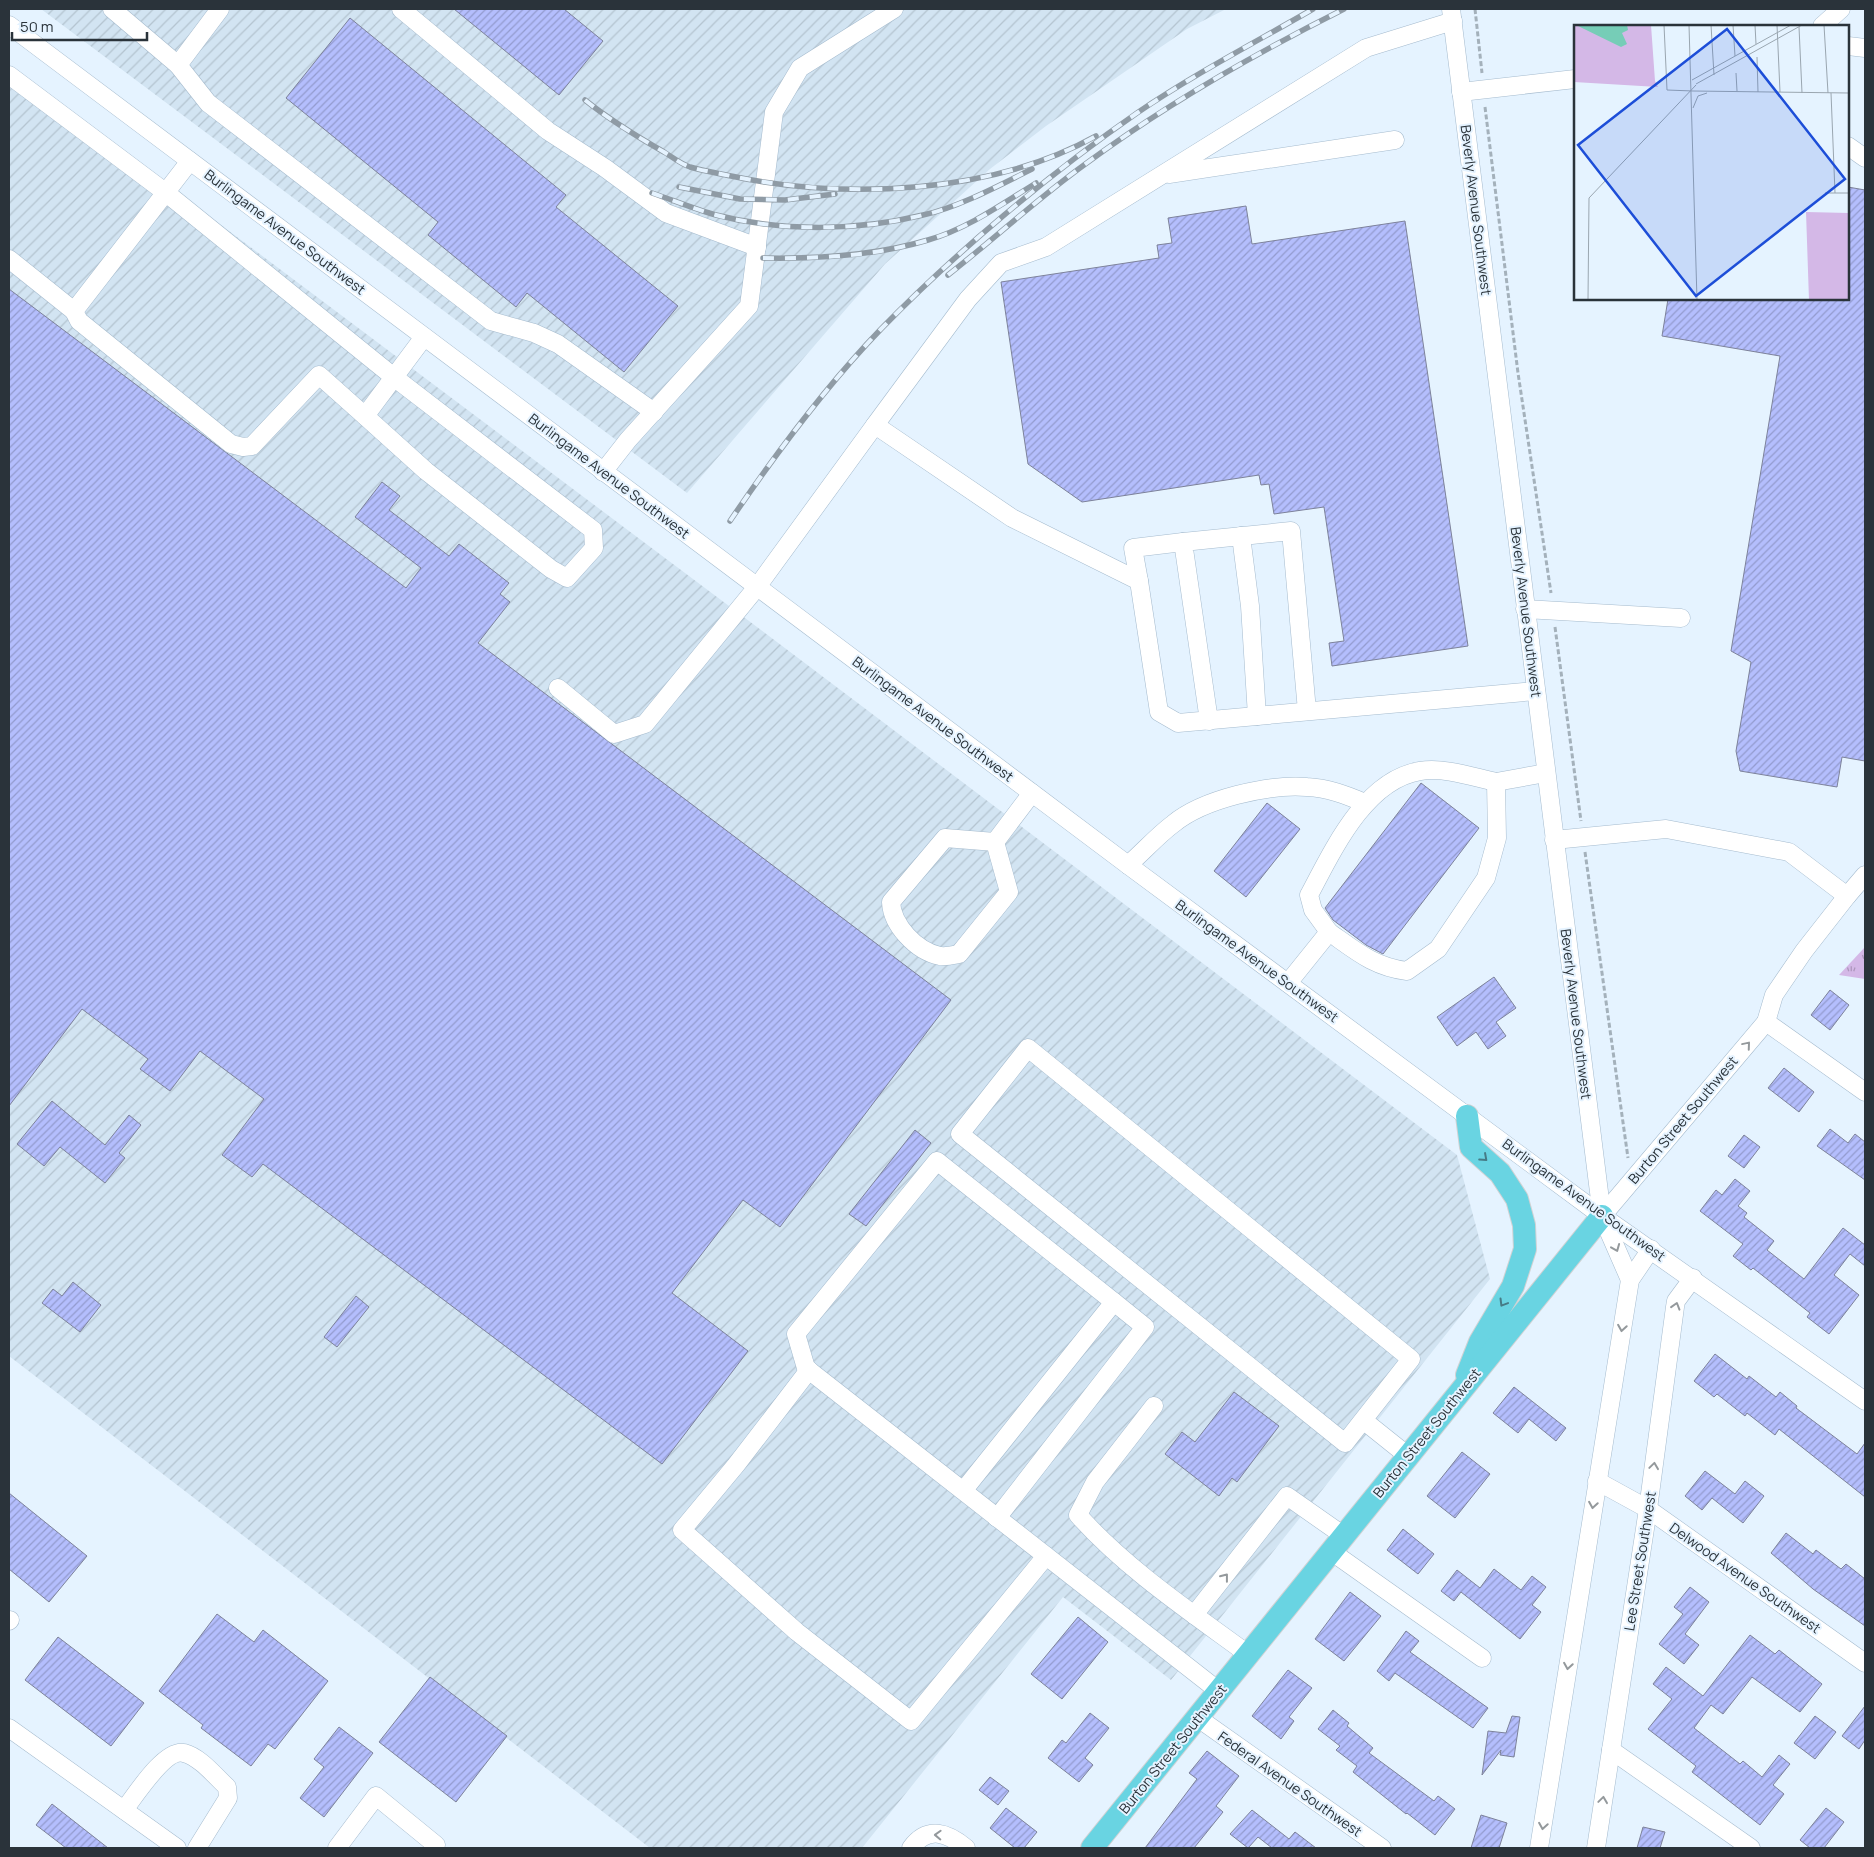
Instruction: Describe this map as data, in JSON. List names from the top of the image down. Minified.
{"streets":{"main road":["Burton Street Southwest"],"street":["Beverly Avenue Southwest","Burlingame Avenue Southwest","Lee Street Southwest","Delwood Avenue Southwest","Federal Avenue Southwest"]},"crossings":[["Beverly Avenue Southwest","Burlingame Avenue Southwest"],["Beverly Avenue Southwest","Burton Street Southwest"],["Burlingame Avenue Southwest","Burton Street Southwest"],["Burlingame Avenue Southwest","Lee Street Southwest"],["Burton Street Southwest","Federal Avenue Southwest"],["Lee Street Southwest","Delwood Avenue Southwest"]],"scale_bar":"50 m"}
